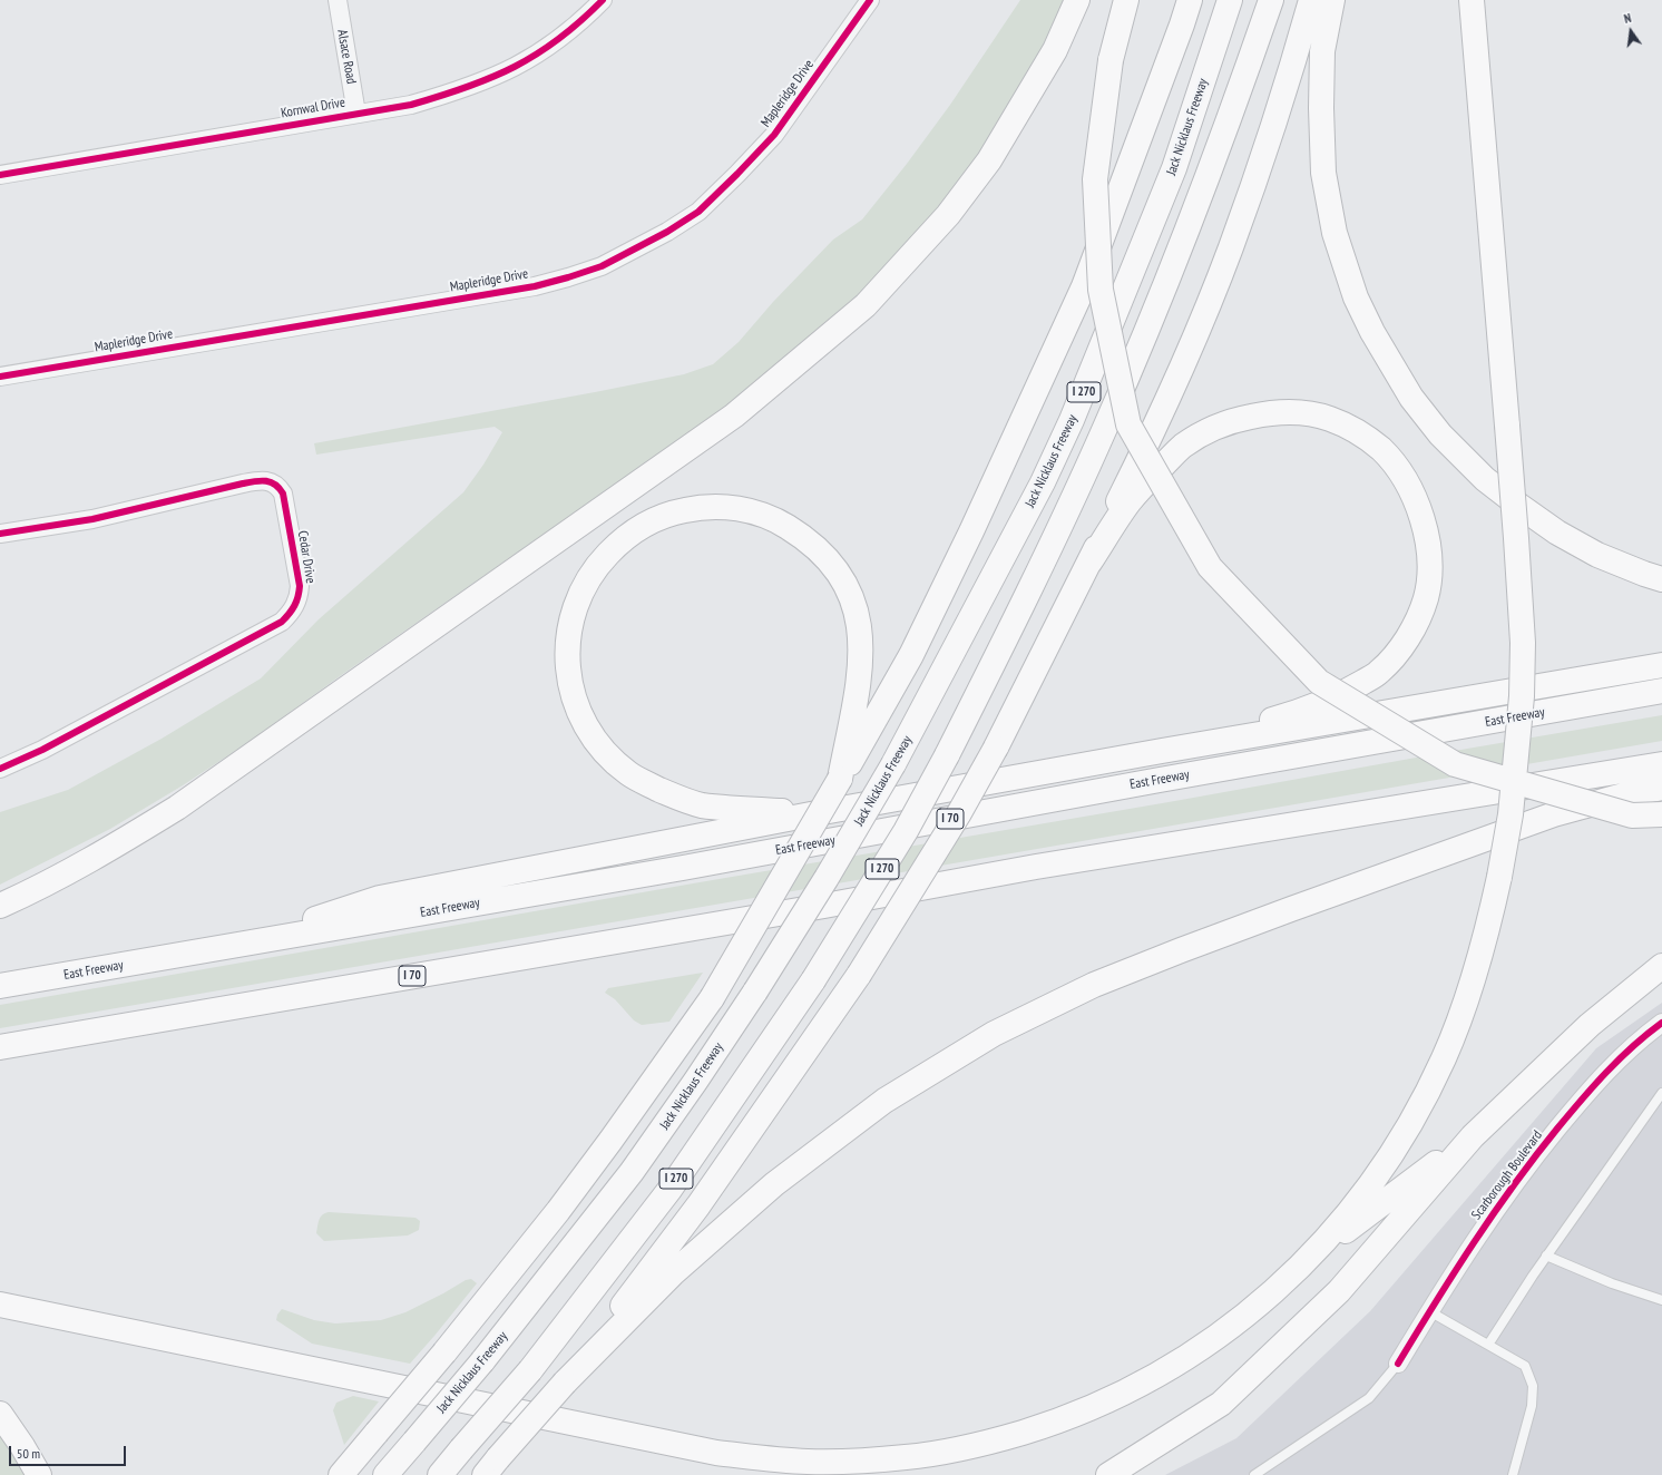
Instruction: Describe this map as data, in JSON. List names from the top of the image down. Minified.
{"streets":{"highway":["Jack Nicklaus Freeway","I 270","East Freeway","I 70"],"street":["Alsace Road","Mapleridge Drive","Kornwal Drive","Cedar Drive","Scarborough Boulevard"]},"crossings":[["Alsace Road","Kornwal Drive"]],"scale_bar":"50 m","north":"top"}
